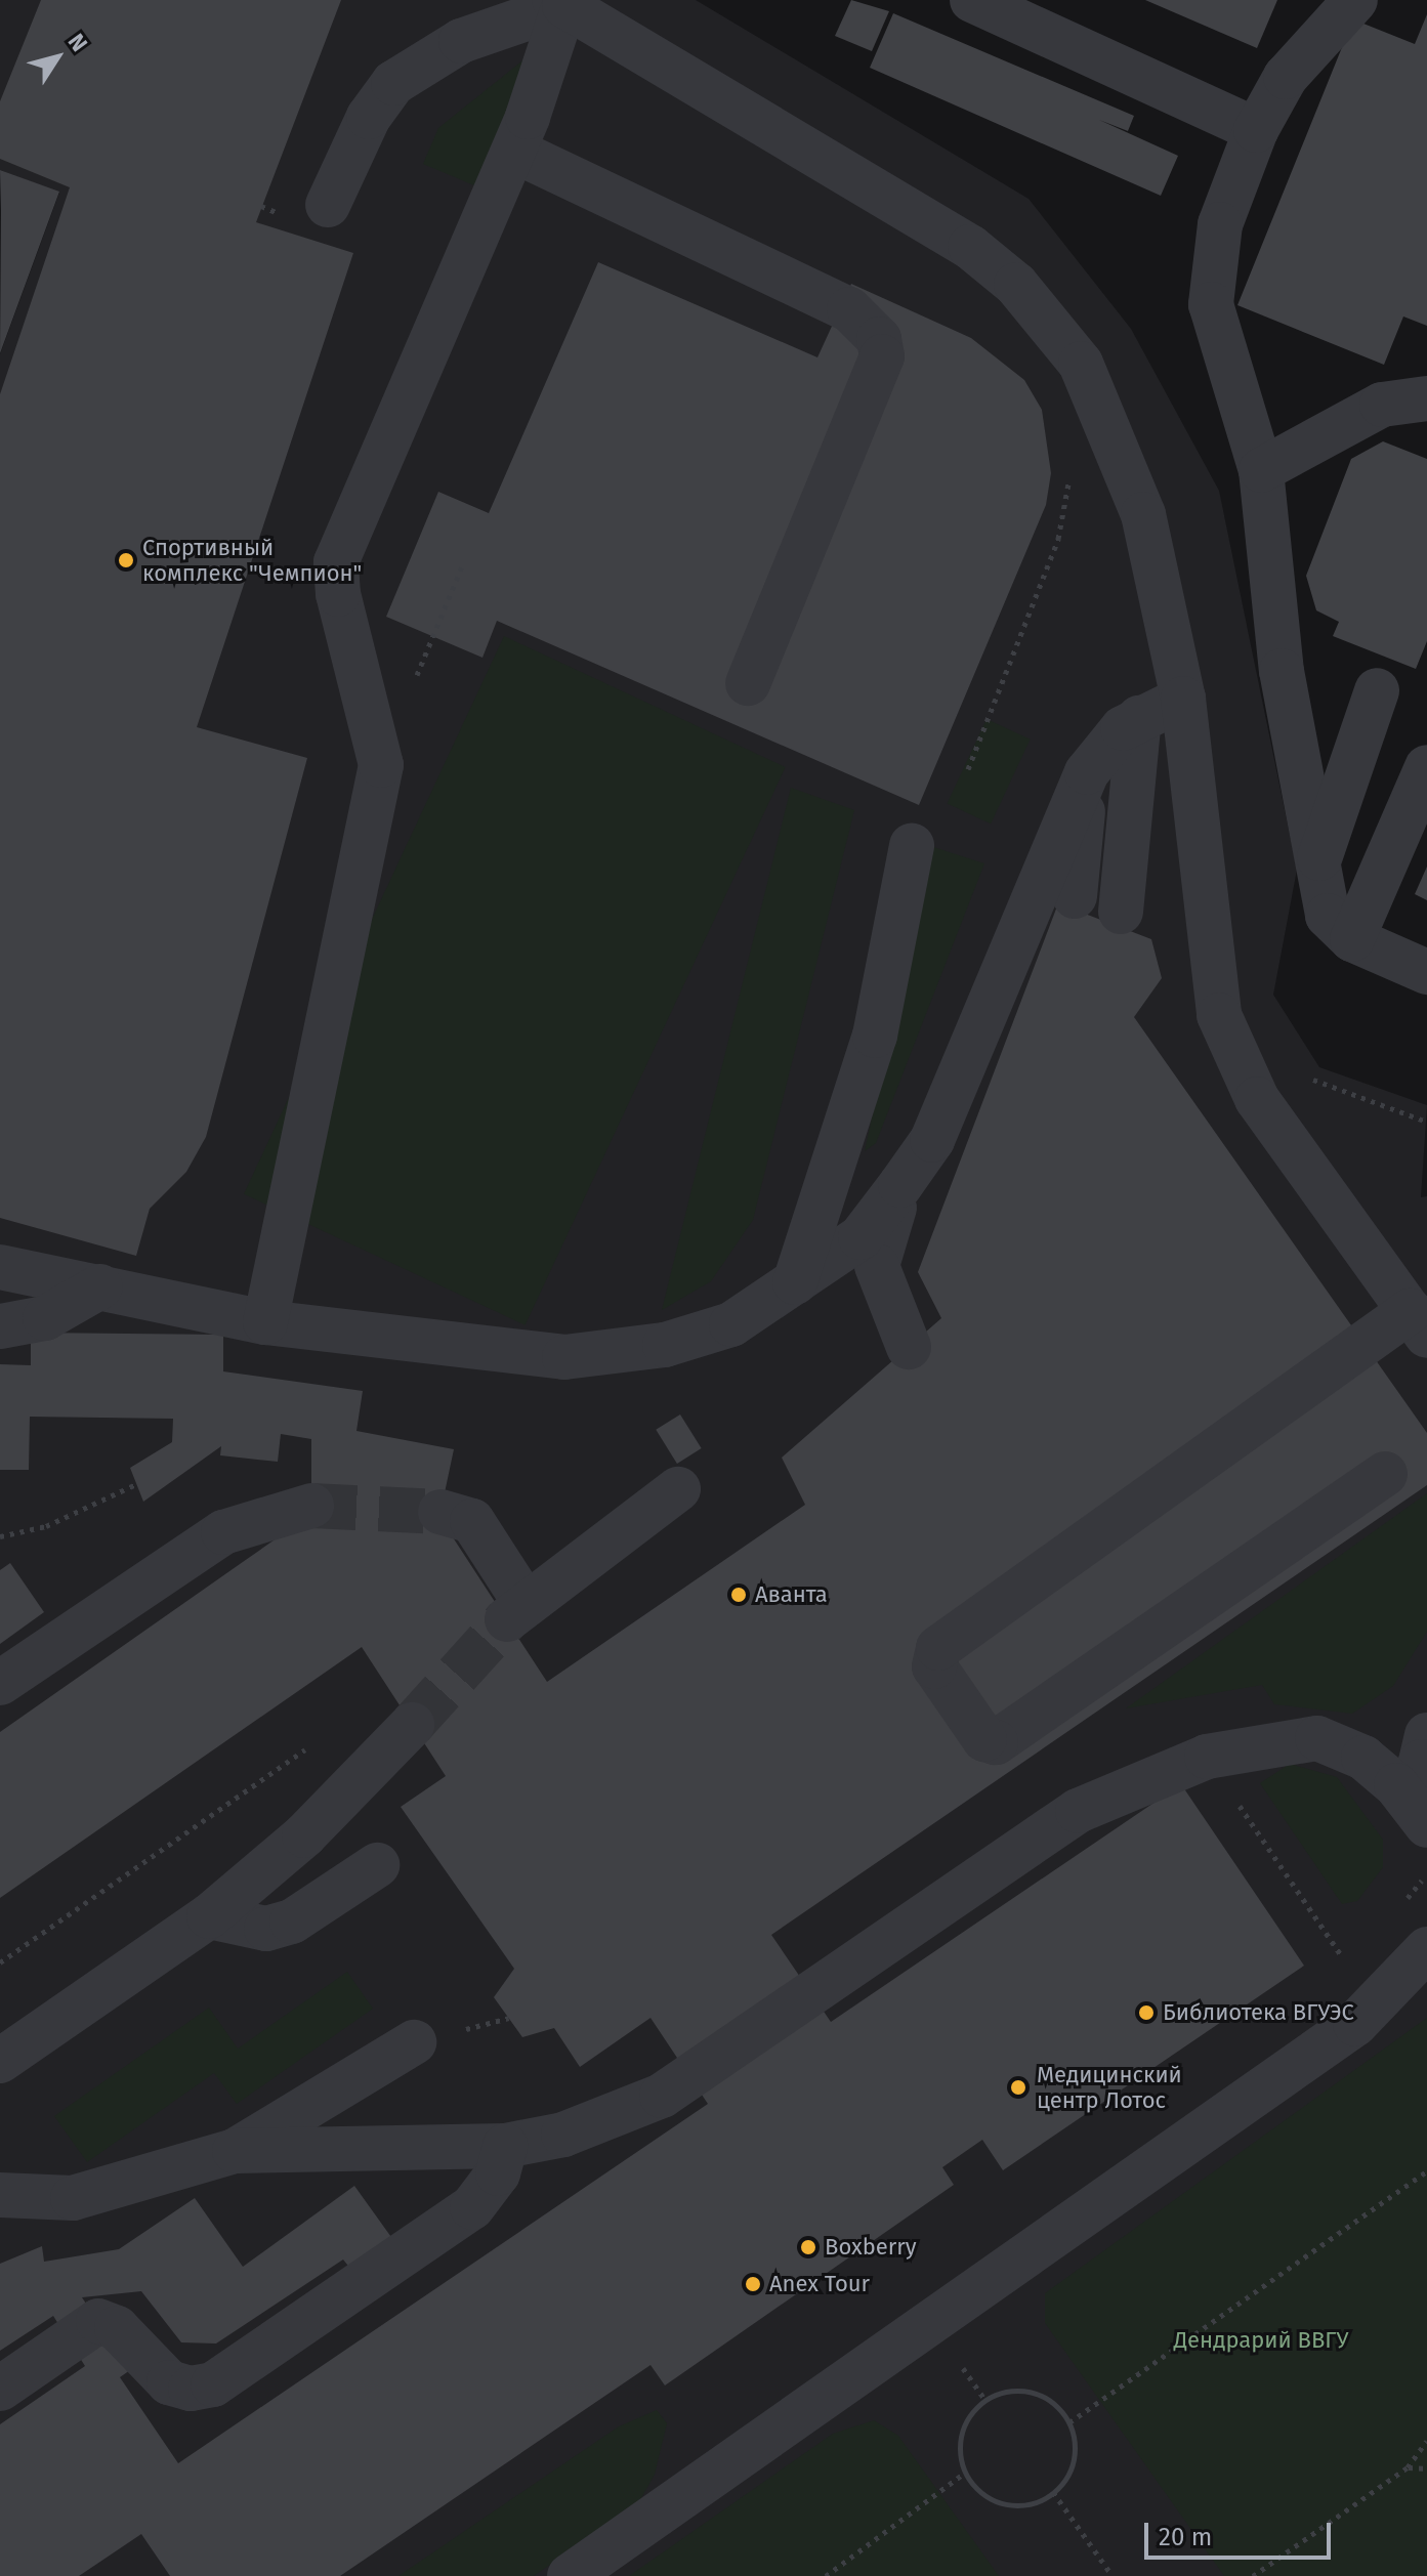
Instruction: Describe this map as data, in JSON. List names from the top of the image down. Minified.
{"parks":["Дендрарий ВВГУ"],"places":["Спортивный комплекс \"Чемпион\"","Аванта","Библиотека ВГУЭС","Медицинский центр Лотос","Boxberry","Anex Tour"],"scale_bar":"20 m","north":"top right"}
